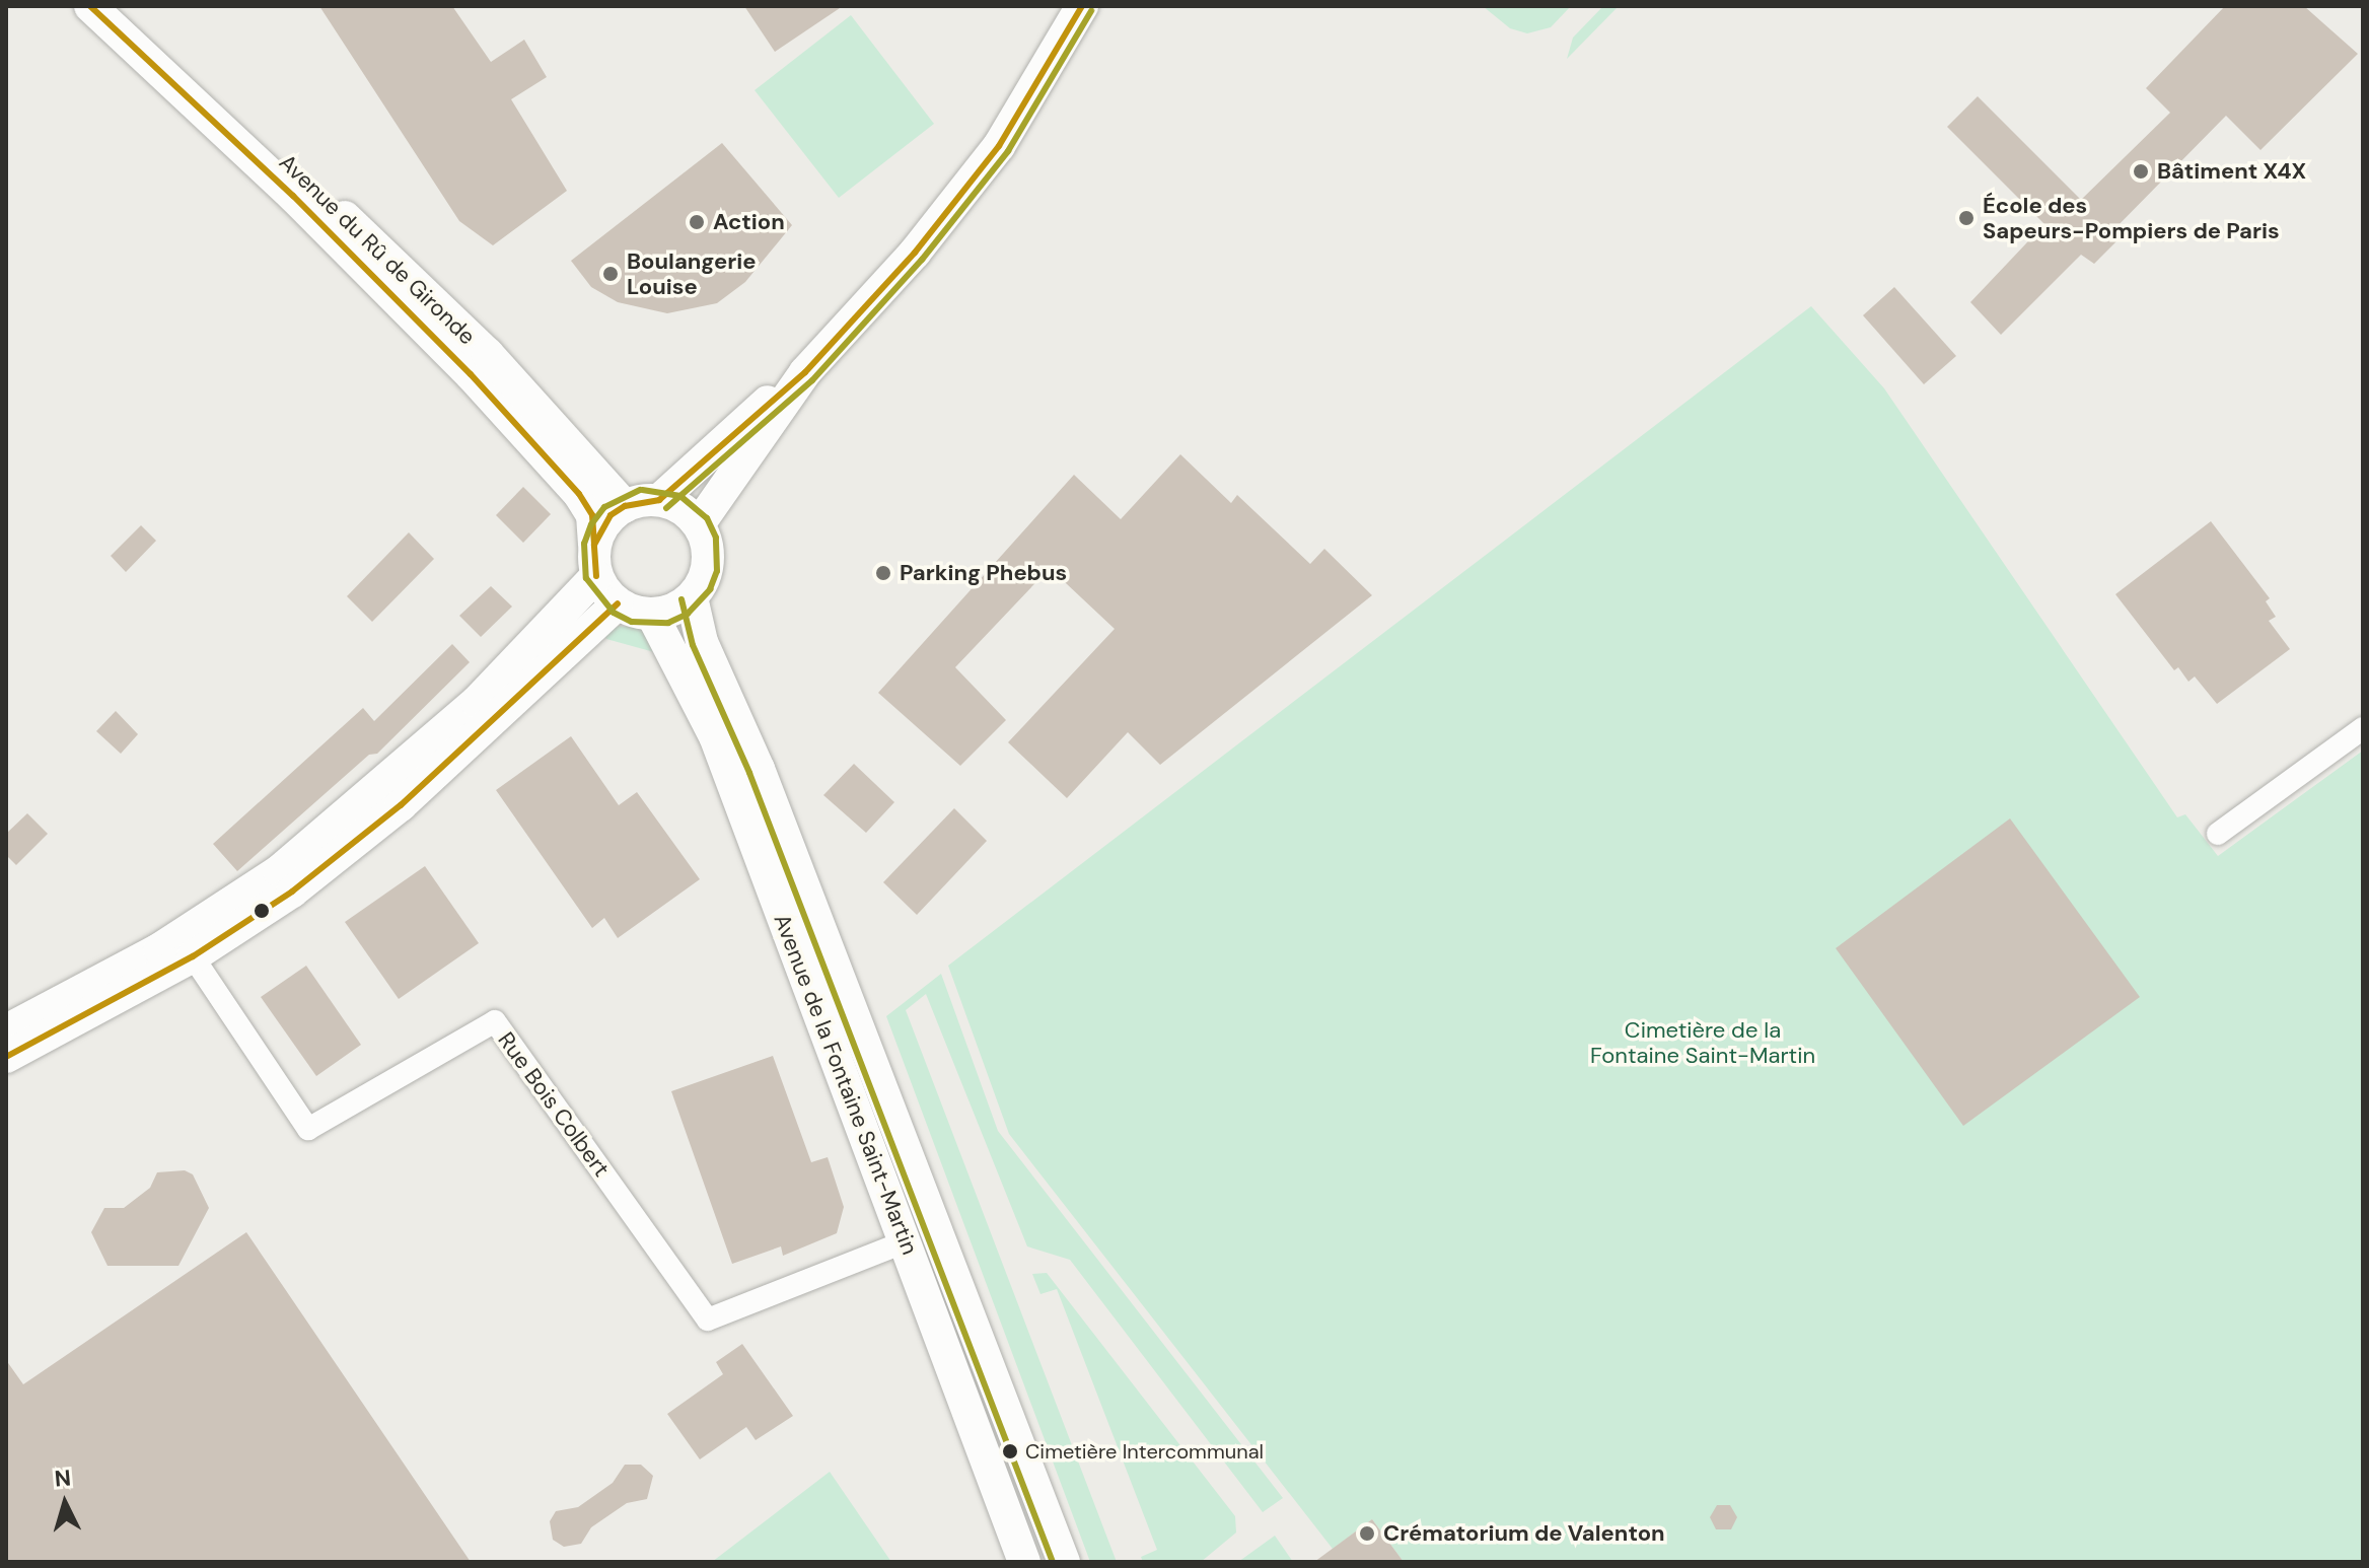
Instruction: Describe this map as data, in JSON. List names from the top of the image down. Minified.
{"streets":{"main road":["Avenue du Rû de Gironde","Avenue de la Fontaine Saint-Martin"],"street":["Rue Bois Colbert"]},"crossings":[["Avenue du Rû de Gironde","Avenue de la Fontaine Saint-Martin"],["Avenue de la Fontaine Saint-Martin","Rue Bois Colbert"]],"parks":["Cimetière de la Fontaine Saint-Martin"],"places":["Bâtiment X4X","École des Sapeurs-Pompiers de Paris","Action","Boulangerie Louise","Parking Phebus","Cimetière Intercommunal","Crématorium de Valenton"],"north":"top"}
